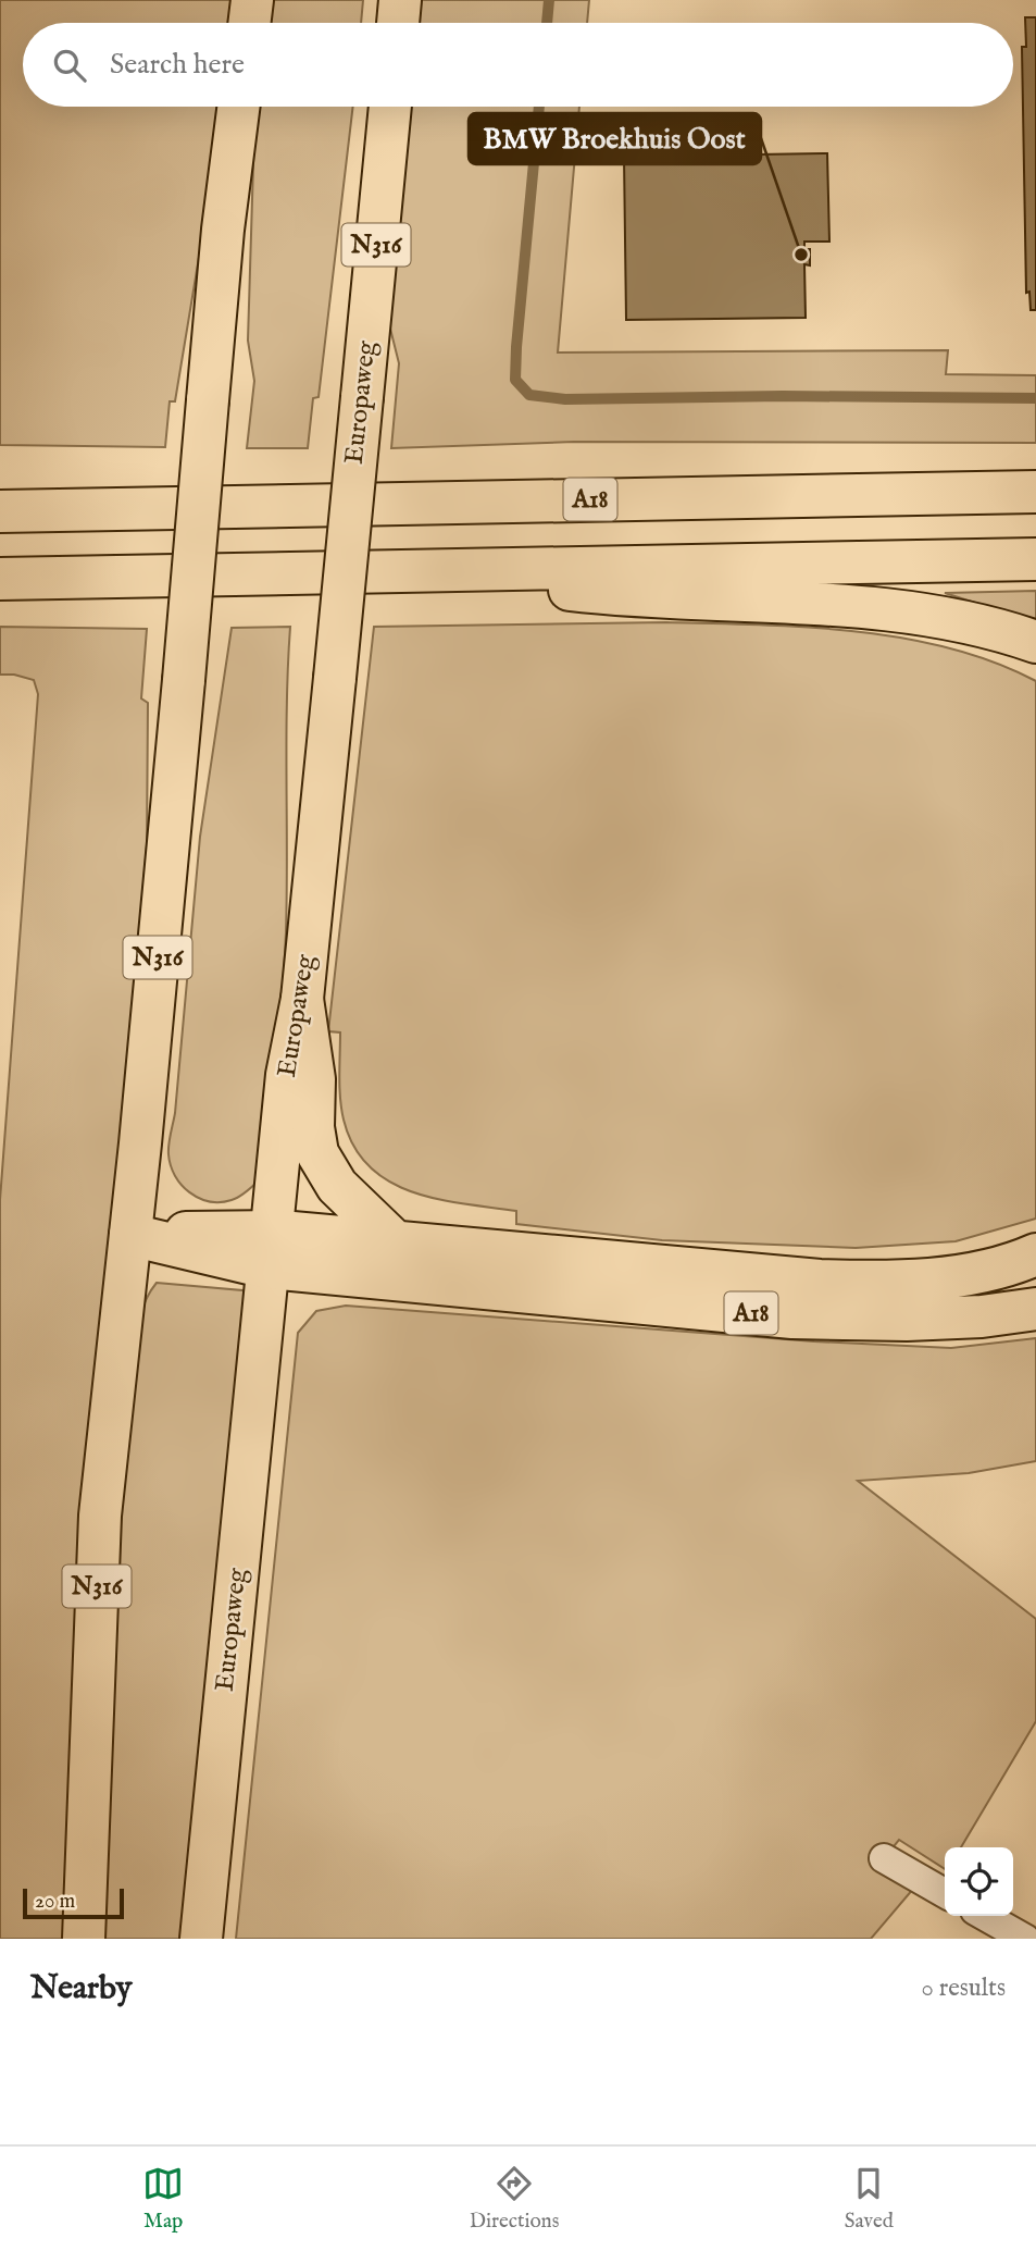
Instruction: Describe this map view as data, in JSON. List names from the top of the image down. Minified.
{"streets":{"main road":["N316","Europaweg","A18"]},"crossings":[["N316","A18"],["Europaweg","A18"]],"places":["BMW Broekhuis Oost"],"scale_bar":"20 m","page":{"search":"Search here","scale":"20 m","heading":["Nearby","0 results"],"nav":["Map","Directions","Saved"]}}
